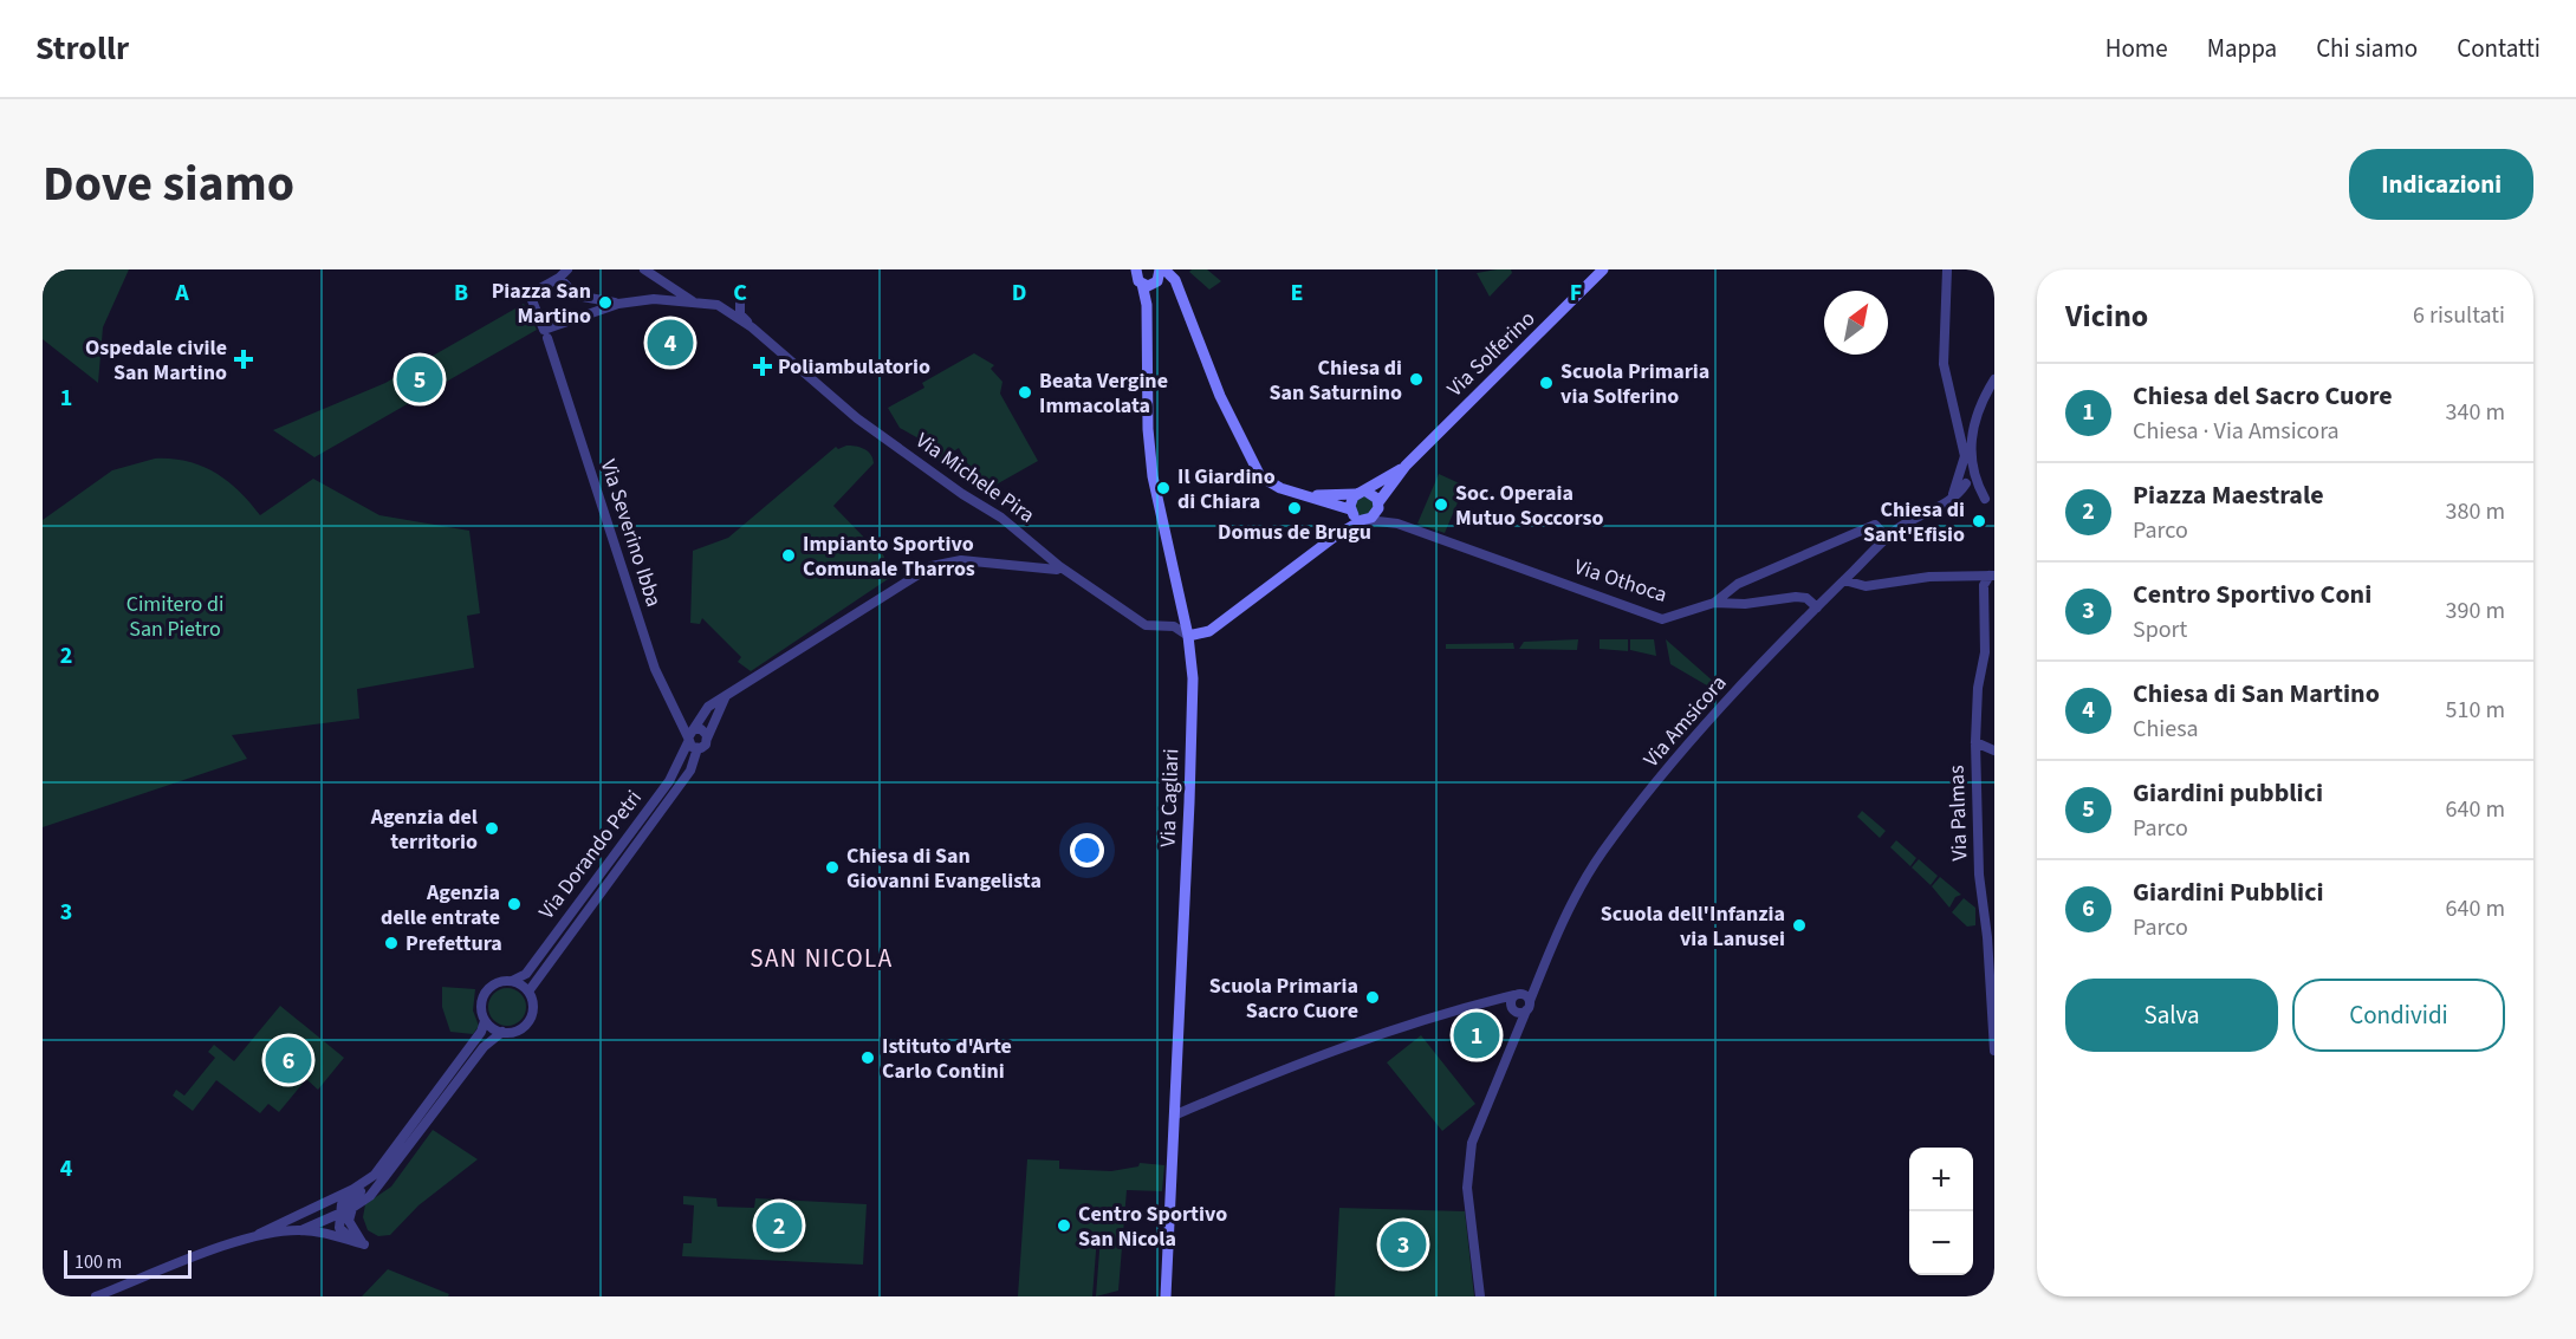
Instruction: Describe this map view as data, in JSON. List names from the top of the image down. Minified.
{"streets":{"main road":["Via Solferino","Via Cagliari"],"street":["Via Michele Pira","Via Severino Ibba","Via Othoca","Via Amsicora","Via Palmas","Via Dorando Petri"]},"crossings":[["Via Solferino","Via Othoca"],["Via Michele Pira","Via Cagliari"],["Via Severino Ibba","Via Dorando Petri"],["Via Othoca","Via Amsicora"]],"districts":["SAN NICOLA"],"parks":["Cimitero di San Pietro"],"places":{"other":["Piazza San Martino","Chiesa di San Saturnino","Scuola Primaria via Solferino","Beata Vergine Immacolata","Il Giardino di Chiara","Soc. Operaia Mutuo Soccorso","Domus de Brugu","Chiesa di Sant'Efisio","Impianto Sportivo Comunale Tharros","Agenzia del territorio","Chiesa di San Giovanni Evangelista","Agenzia delle entrate","Scuola dell'Infanzia via Lanusei","Prefettura","Scuola Primaria Sacro Cuore","Istituto d'Arte Carlo Contini","Centro Sportivo San Nicola"],"health":["Ospedale civile San Martino","Poliambulatorio"]},"scale_bar":"100 m","north":"top right","page":{"header":"Strollr","nav":["Home","Mappa","Chi siamo","Contatti"],"title":"Dove siamo","buttons":["Indicazioni",["Salva","Condividi"]],"heading":["Vicino","6 risultati"],"pins":["4","5","1","6","2","3"],"list":[{"mark":"1","name":"Chiesa del Sacro Cuore","note":"Chiesa · Via Amsicora","value":"340 m"},{"mark":"2","name":"Piazza Maestrale","note":"Parco","value":"380 m"},{"mark":"3","name":"Centro Sportivo Coni","note":"Sport","value":"390 m"},{"mark":"4","name":"Chiesa di San Martino","note":"Chiesa","value":"510 m"},{"mark":"5","name":"Giardini pubblici","note":"Parco","value":"640 m"},{"mark":"6","name":"Giardini Pubblici","note":"Parco","value":"640 m"}],"map_buttons":["+","−"],"scale":"100 m"},"grid":{"columns":["A","B","C","D","E","F"],"rows":["1","2","3","4"]}}
